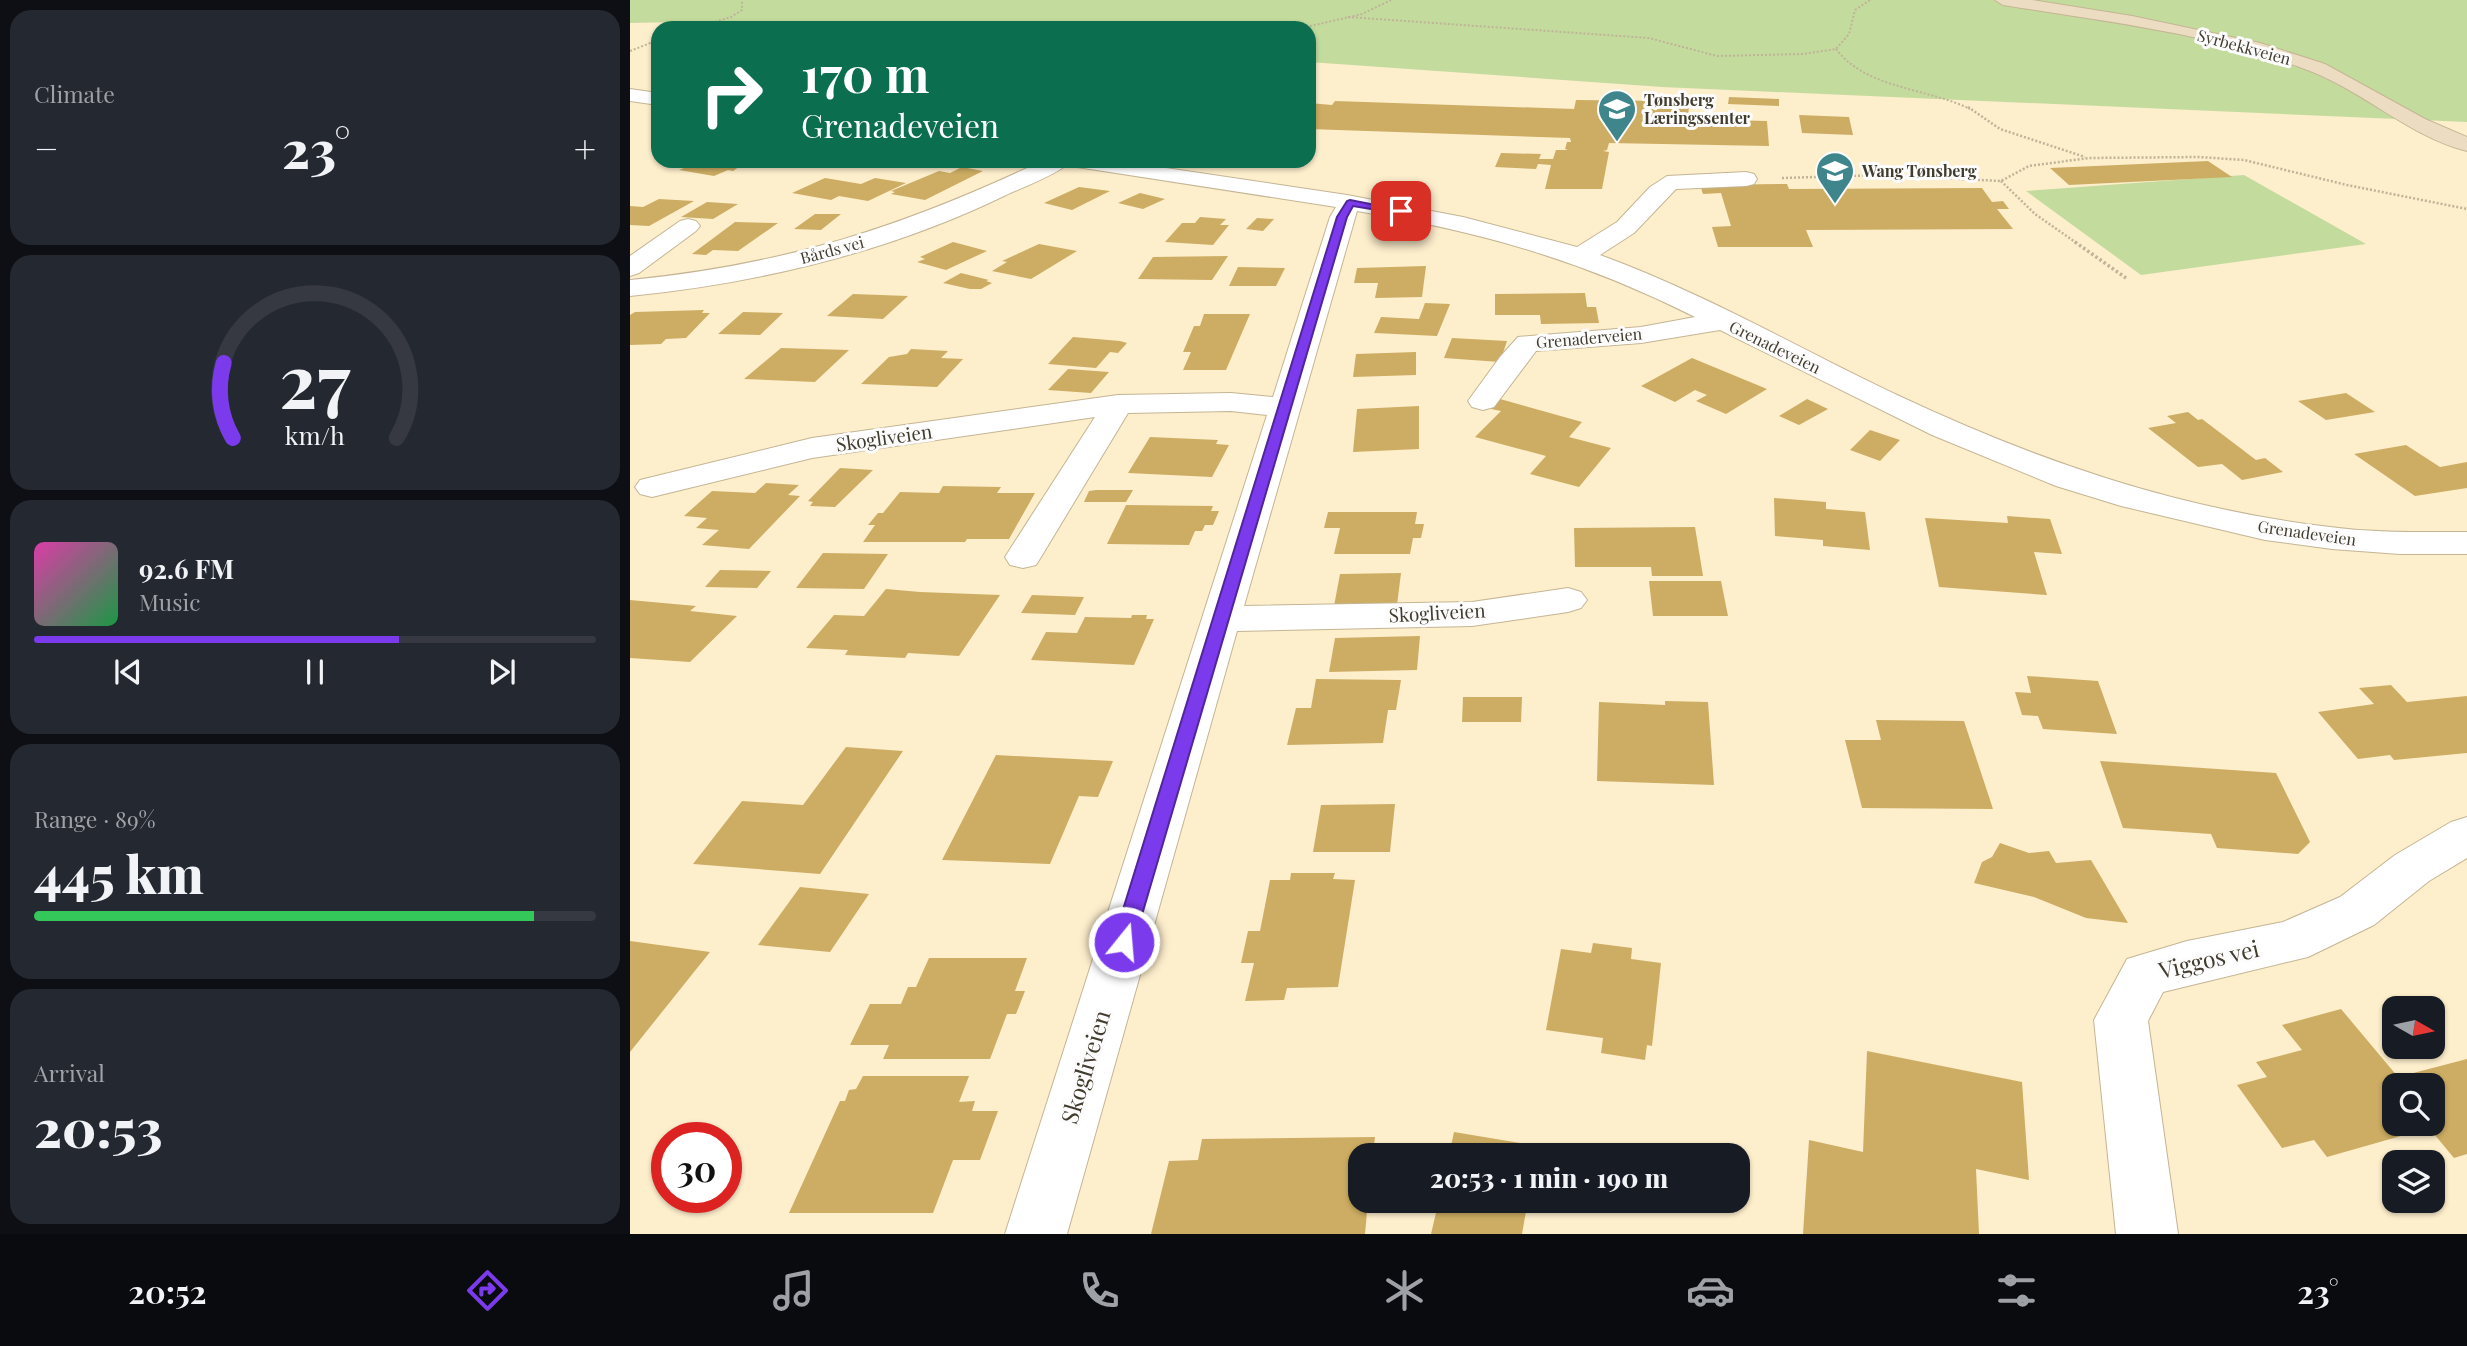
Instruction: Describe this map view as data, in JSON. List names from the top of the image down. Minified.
{"streets":{"main road":["Syrbekkveien"],"street":["Bårds vei","Grenaderveien","Grenadeveien","Skogliveien","Viggos vei"]},"crossings":[["Grenaderveien","Grenadeveien"],["Grenadeveien","Skogliveien"]],"places":{"school or university":["Tønsberg Læringssenter","Wang Tønsberg"]},"north":"right","page":{"tile":["Climate",["Range · 89%","445 km"],["Arrival","20:53"]],"turn":["170 m","Grenadeveien"],"heat":["−","23°","+"],"song":["92.6 FM","Music"],"limit":"30","trip":"20:53 · 1 min · 190 m","tabs":["20:52","23°"],"gauge":["27","km/h"]}}
